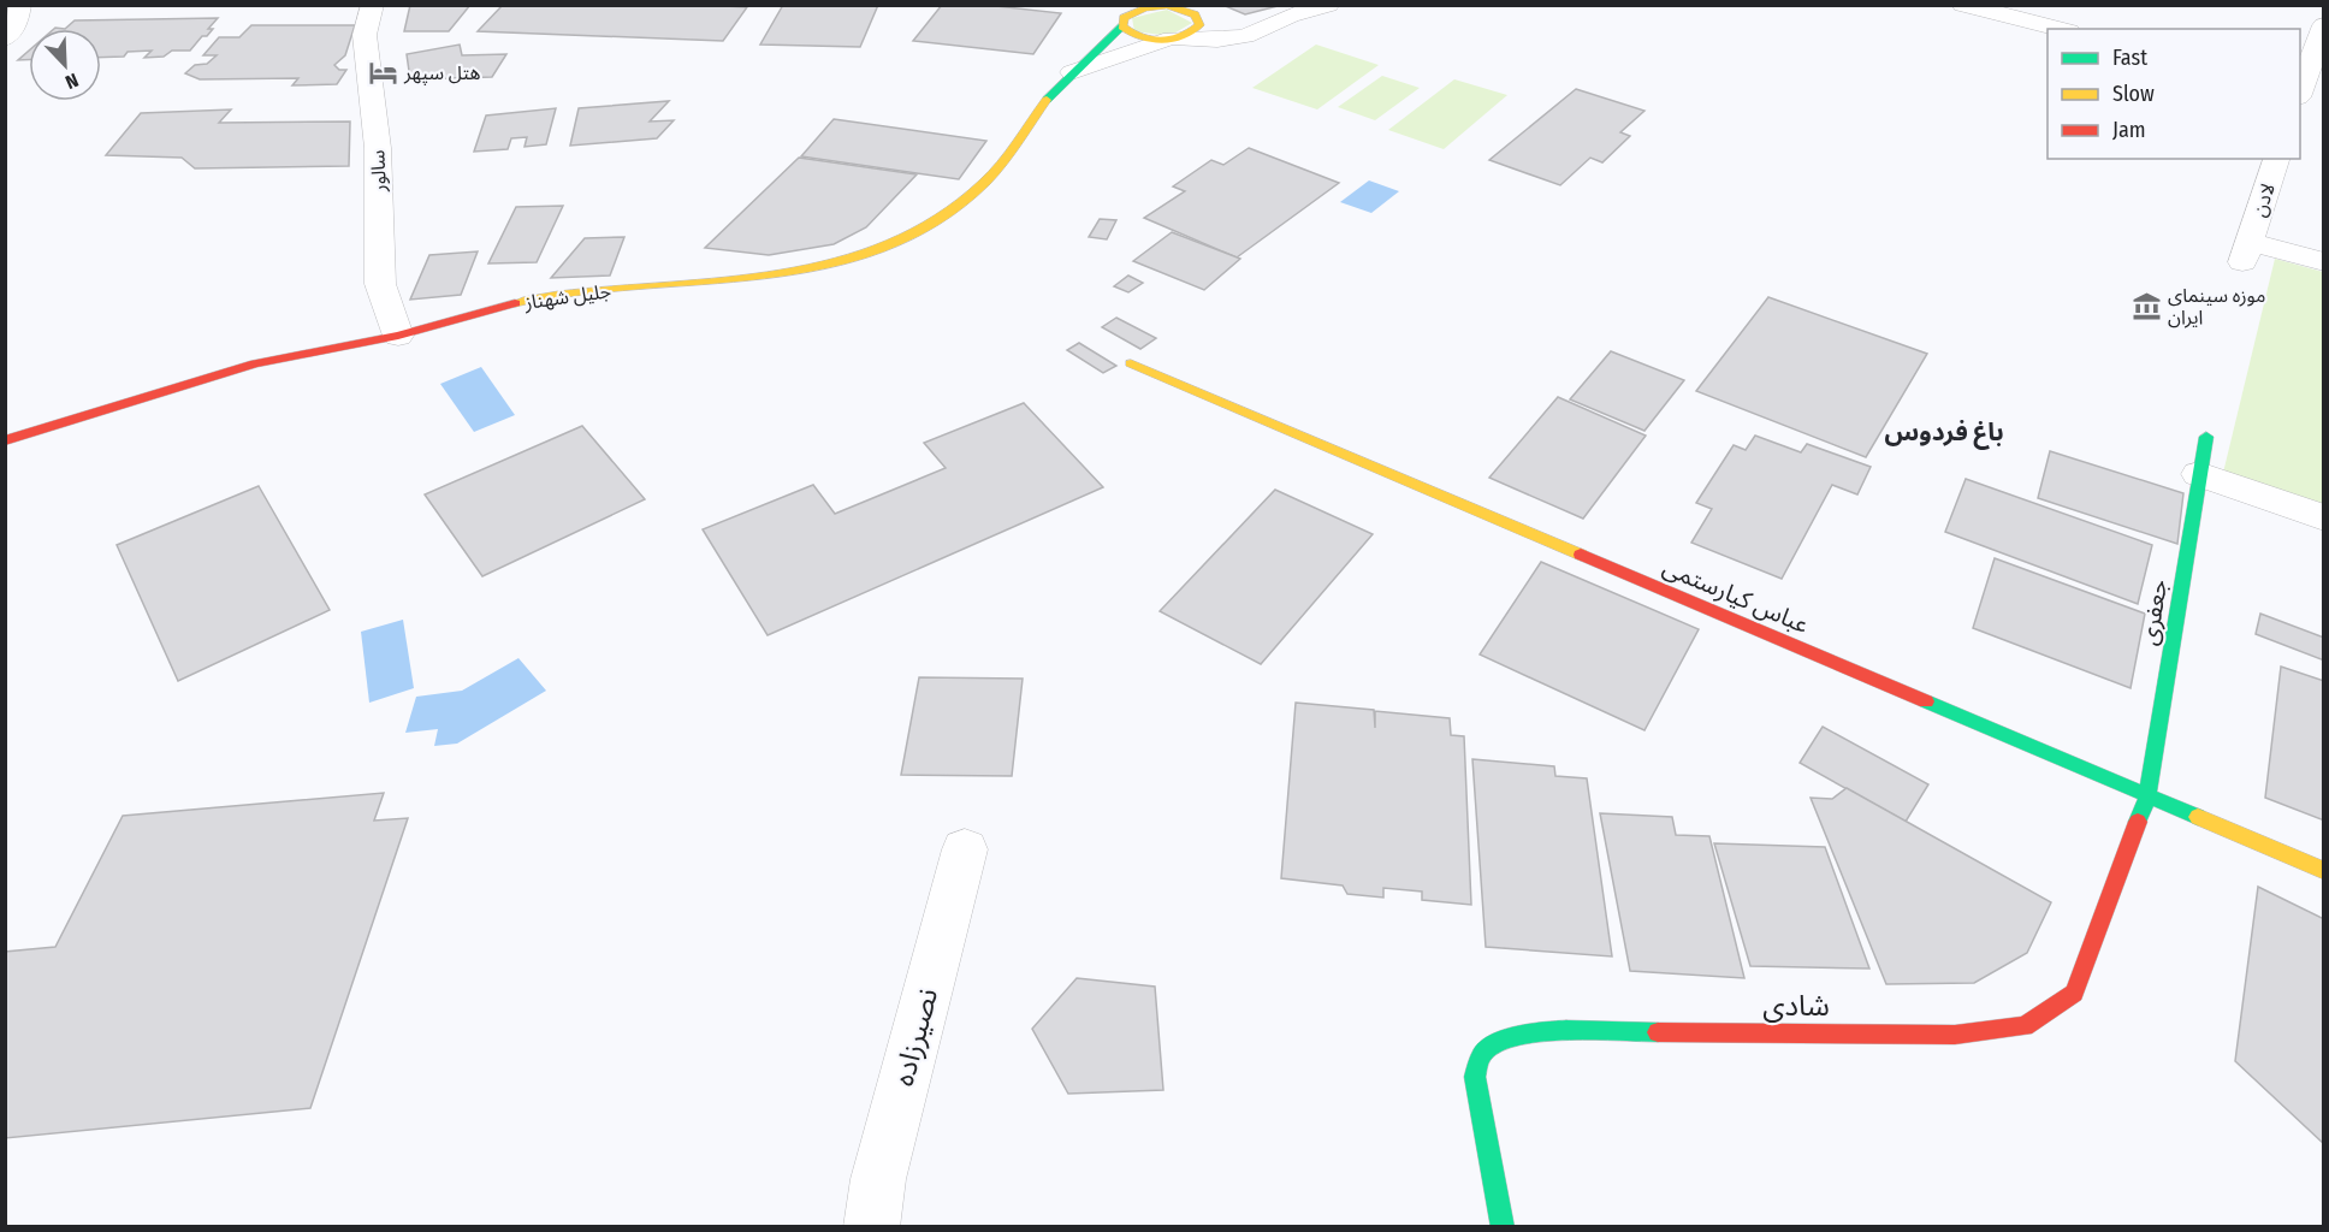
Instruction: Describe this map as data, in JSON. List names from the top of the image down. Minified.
{"streets":{"street":["سالور","لادن","جلیل شهناز","عباس کیارستمی","جعفری","شادی","نصیرزاده"]},"crossings":[["سالور","جلیل شهناز"],["عباس کیارستمی","جعفری"],["عباس کیارستمی","شادی"],["جعفری","شادی"]],"districts":["باغ فردوس"],"places":{"hotel":["هتل سپهر"],"museum":["موزه سینمای ایران"]},"legend":["Fast","Slow","Jam"],"north":"bottom right"}
